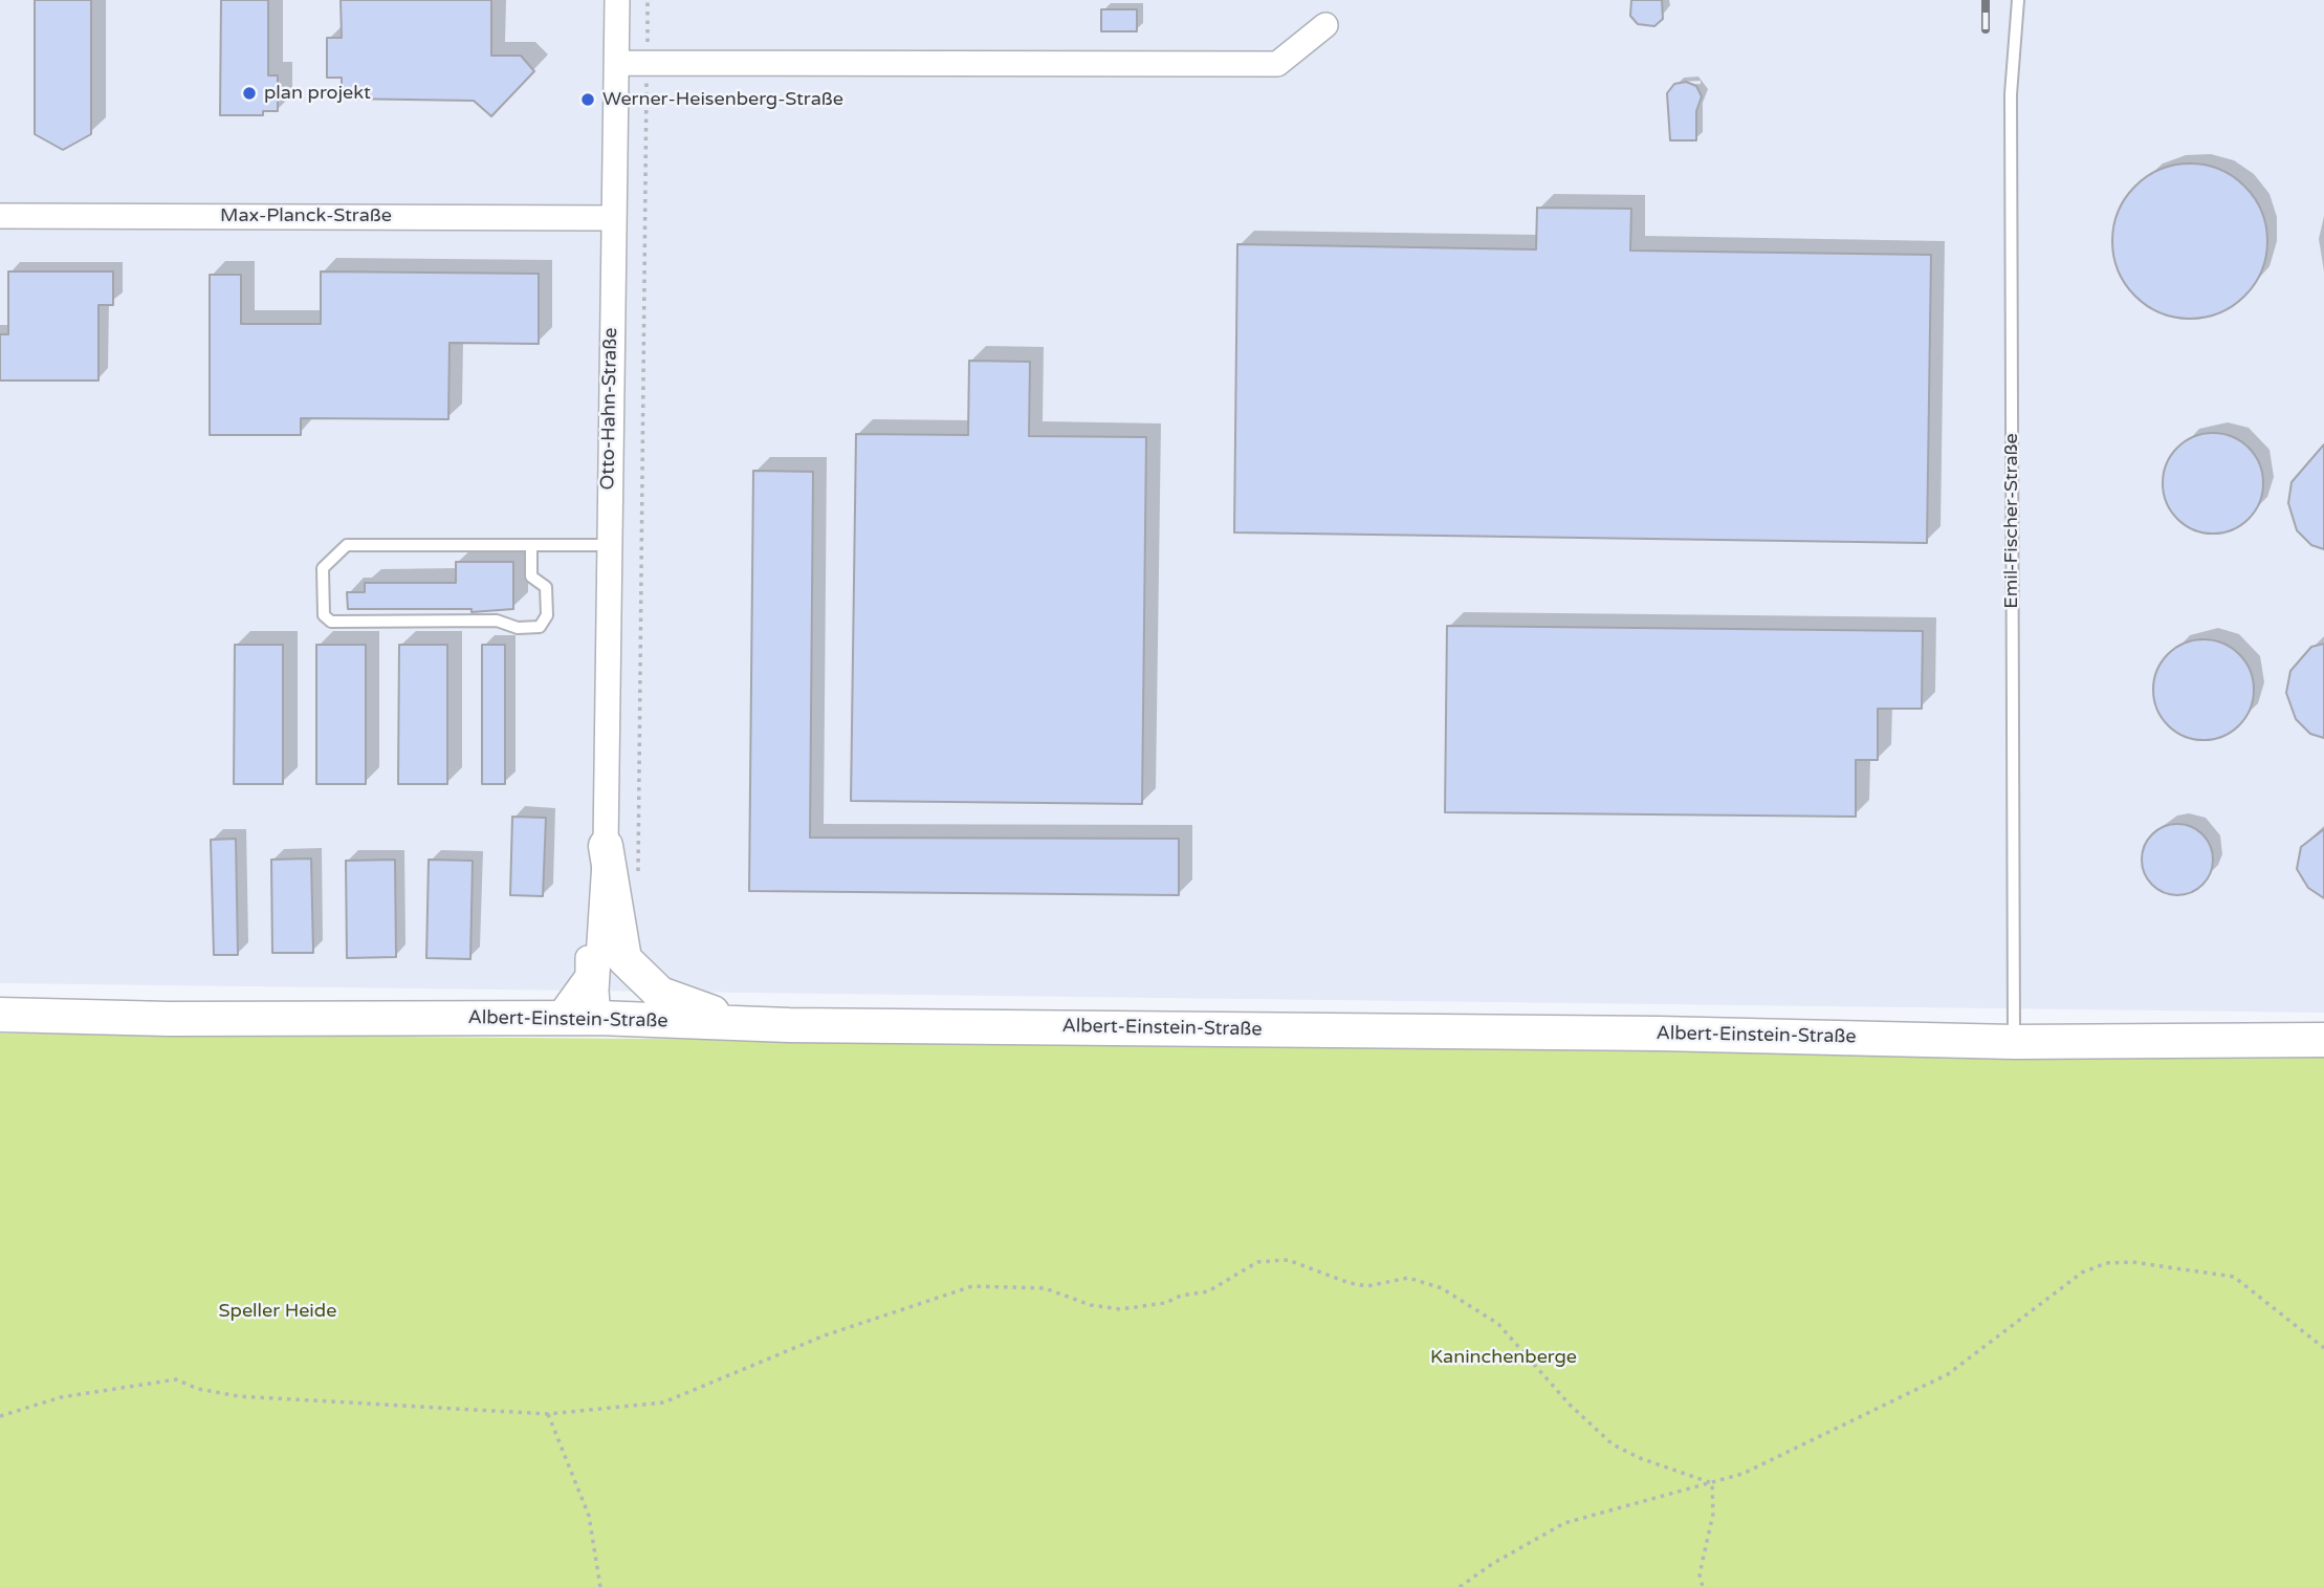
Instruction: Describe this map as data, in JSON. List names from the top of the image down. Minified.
{"streets":{"main road":["Albert-Einstein-Straße"],"street":["Max-Planck-Straße","Otto-Hahn-Straße"],"lane":["Emil-Fischer-Straße"]},"crossings":[["Max-Planck-Straße","Otto-Hahn-Straße"],["Otto-Hahn-Straße","Albert-Einstein-Straße"],["Emil-Fischer-Straße","Albert-Einstein-Straße"]],"parks":["Speller Heide","Kaninchenberge"],"places":["plan projekt","Werner-Heisenberg-Straße"]}
